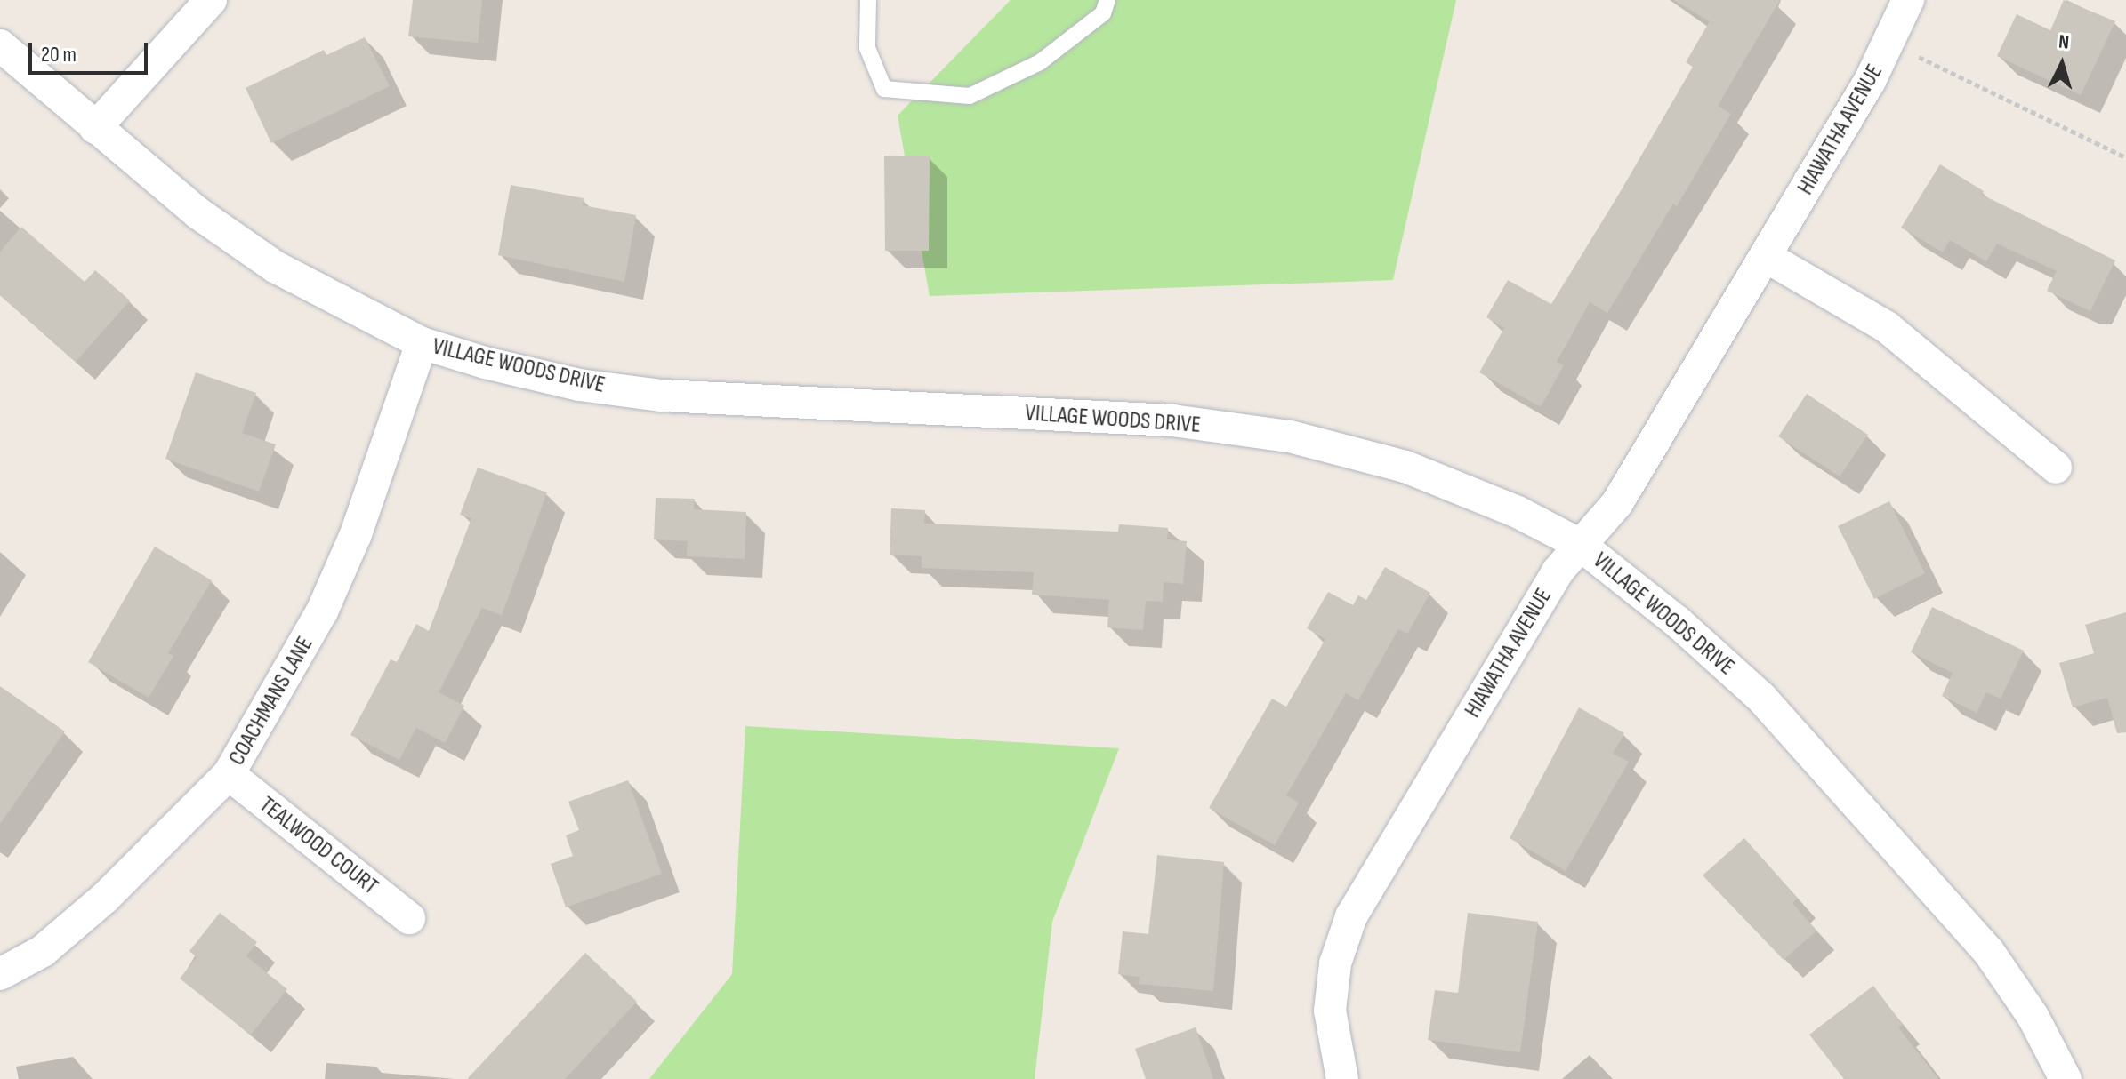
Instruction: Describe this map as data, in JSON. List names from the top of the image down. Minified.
{"streets":{"street":["HIAWATHA AVENUE","VILLAGE WOODS DRIVE","COACHMANS LANE","TEALWOOD COURT"]},"crossings":[["HIAWATHA AVENUE","VILLAGE WOODS DRIVE"],["VILLAGE WOODS DRIVE","COACHMANS LANE"],["COACHMANS LANE","TEALWOOD COURT"]],"scale_bar":"20 m","north":"top"}
